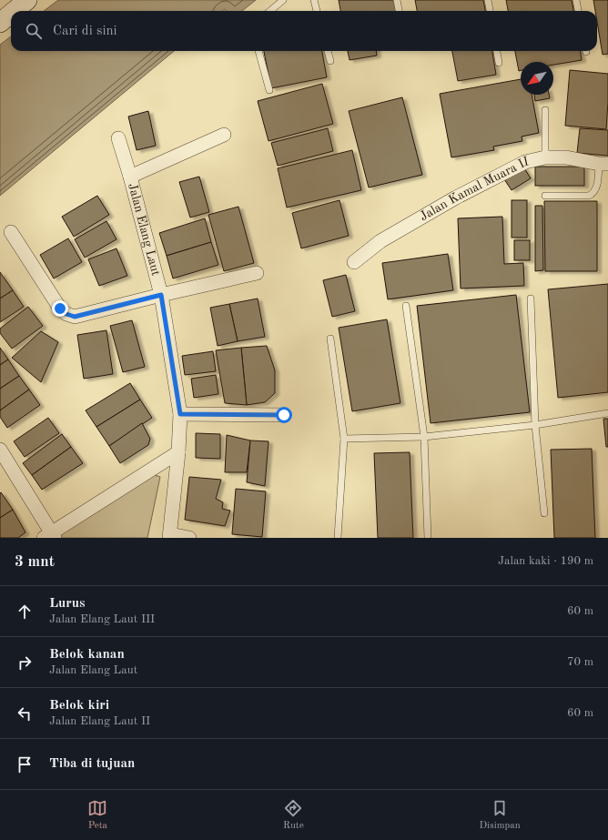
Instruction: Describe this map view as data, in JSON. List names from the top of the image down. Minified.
{"streets":{"street":["Jalan Kamal Muara II","Jalan Elang Laut"]},"north":"bottom left","page":{"search":"Cari di sini","heading":["3 mnt","Jalan kaki · 190 m"],"list":[["Lurus","Jalan Elang Laut III","60 m"],["Belok kanan","Jalan Elang Laut","70 m"],["Belok kiri","Jalan Elang Laut II","60 m"],"Tiba di tujuan"],"nav":["Peta","Rute","Disimpan"]}}
